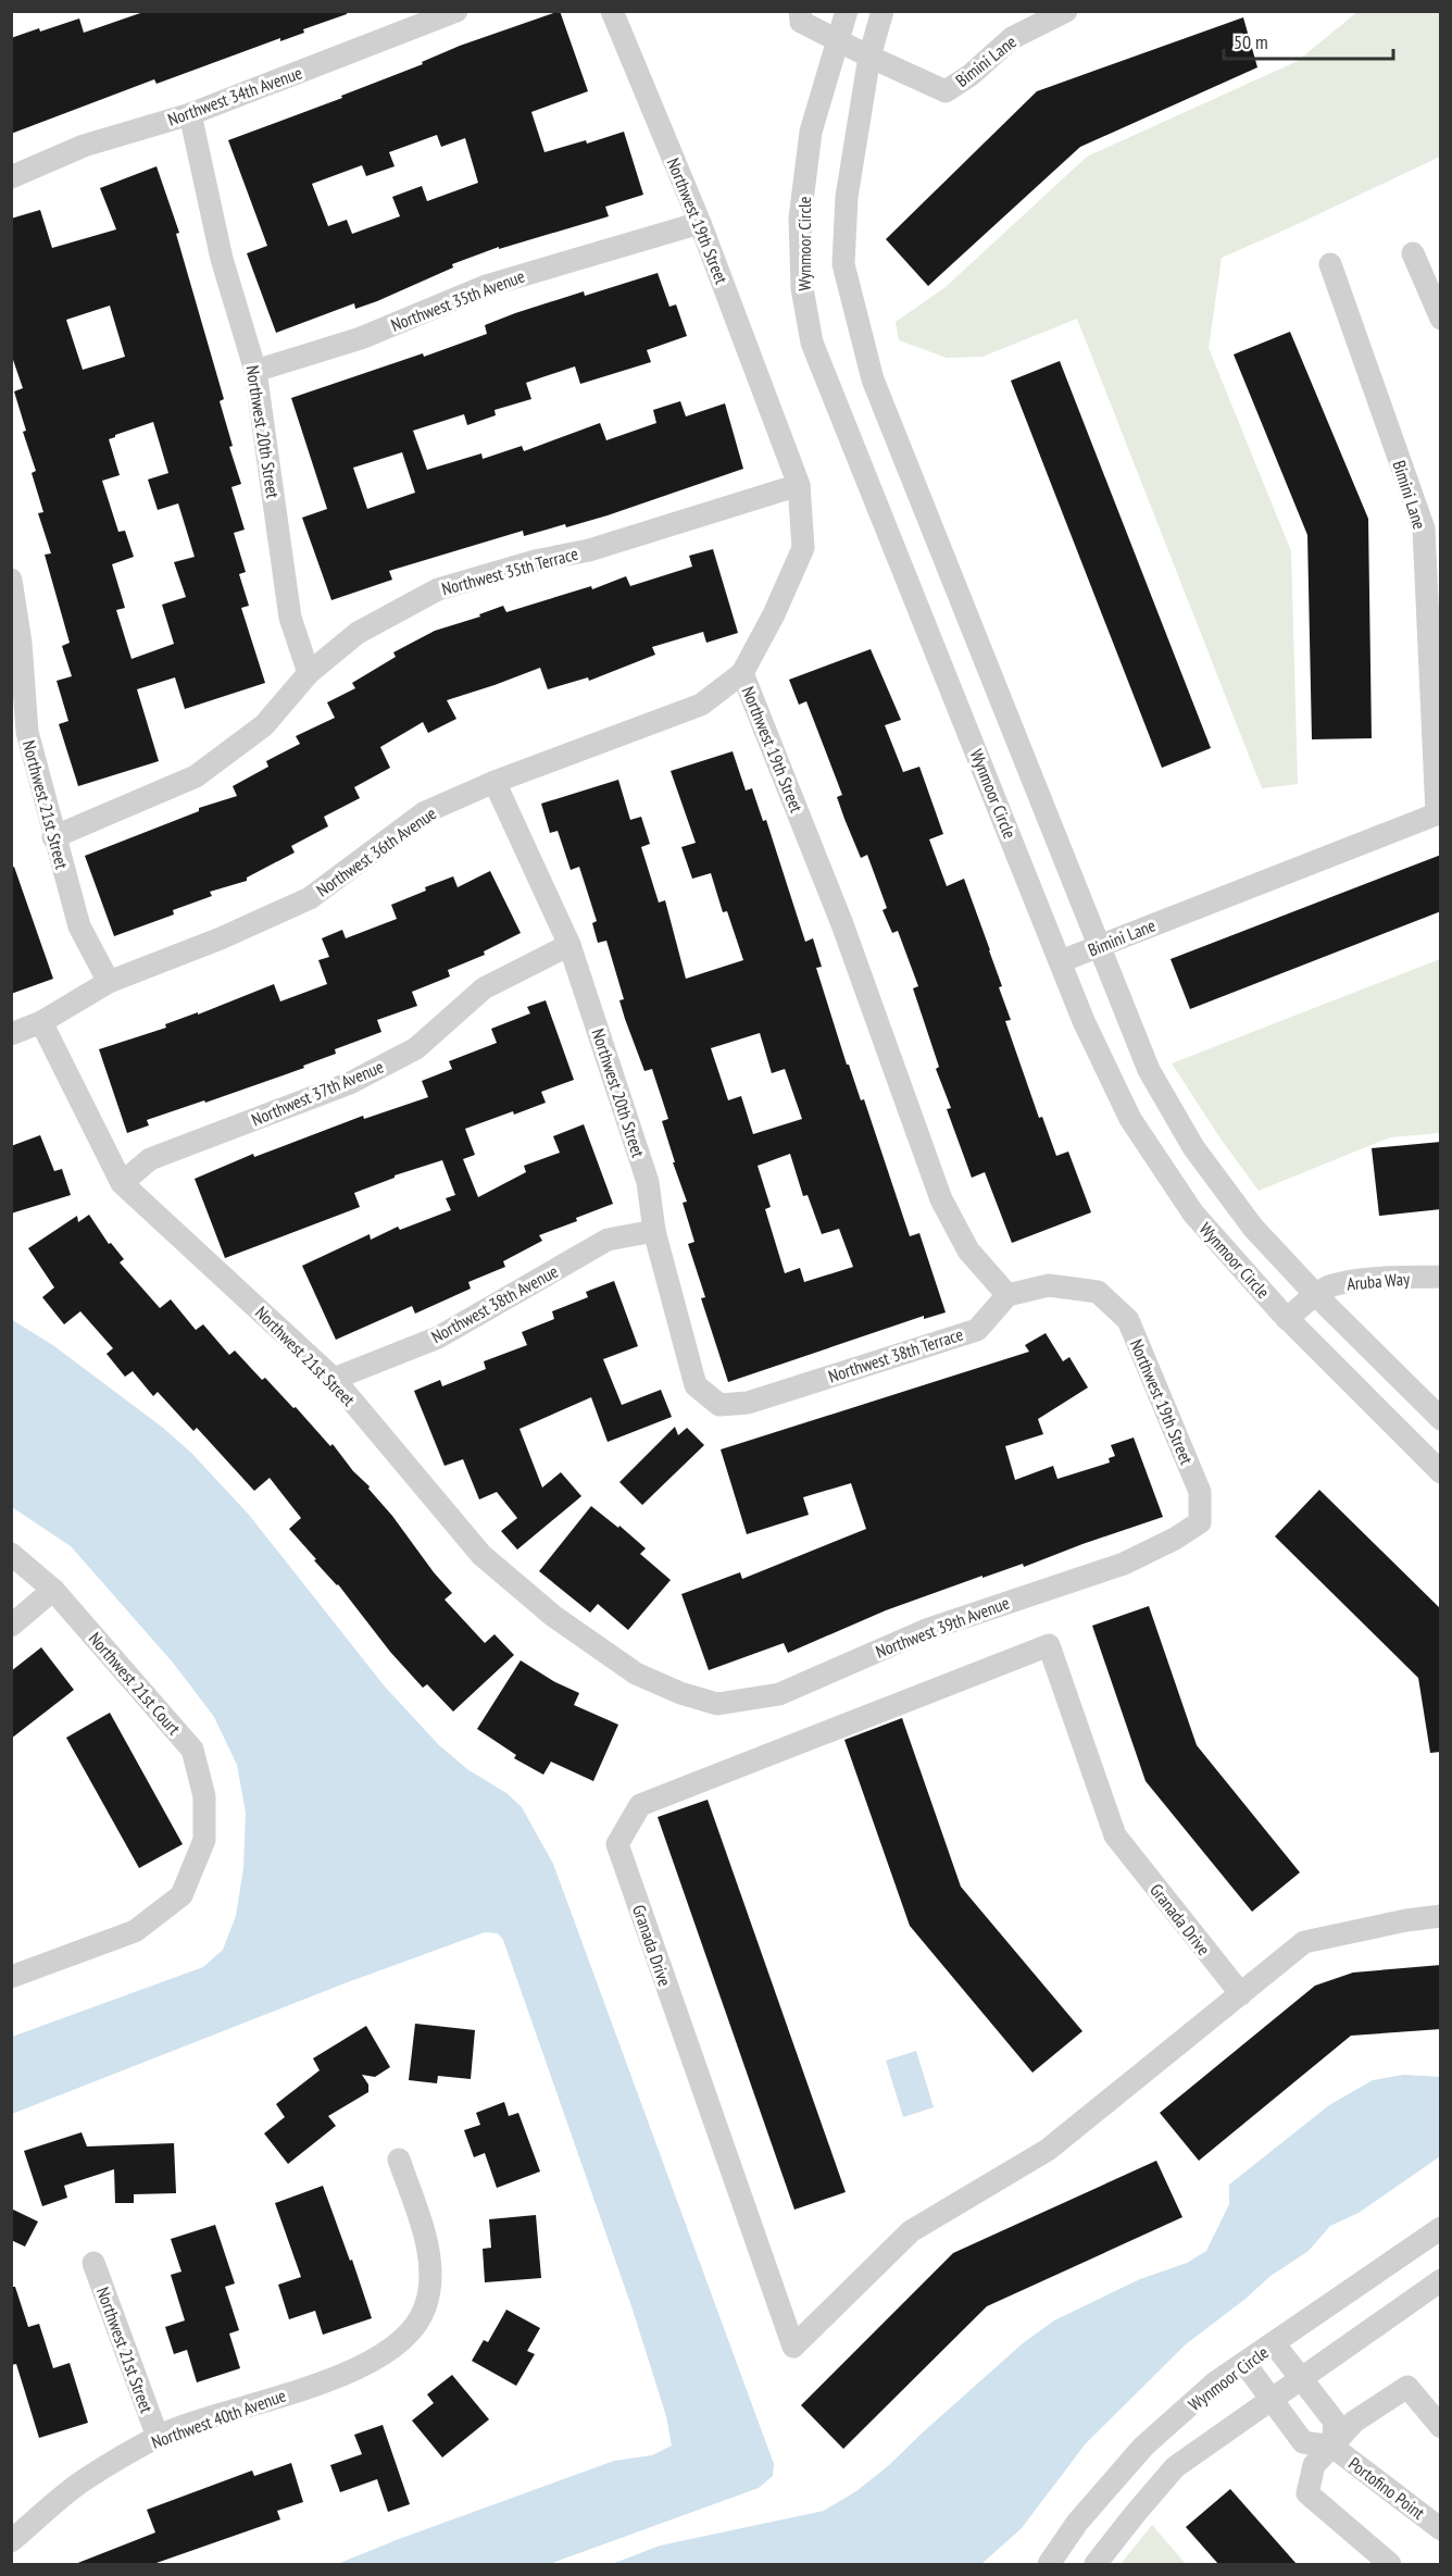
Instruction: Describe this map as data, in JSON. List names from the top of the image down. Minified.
{"streets":{"street":["Bimini Lane","Northwest 34th Avenue","Northwest 19th Street","Wynmoor Circle","Northwest 35th Avenue","Northwest 20th Street","Northwest 35th Terrace","Northwest 21st Street","Northwest 36th Avenue","Northwest 37th Avenue","Aruba Way","Northwest 38th Avenue","Northwest 38th Terrace","Northwest 39th Avenue","Northwest 21st Court","Granada Drive","Northwest 40th Avenue","Portofino Point"]},"crossings":[["Bimini Lane","Wynmoor Circle"],["Northwest 34th Avenue","Northwest 20th Street"],["Northwest 19th Street","Northwest 35th Avenue"],["Northwest 19th Street","Northwest 35th Terrace"],["Northwest 19th Street","Northwest 36th Avenue"],["Northwest 19th Street","Northwest 38th Terrace"],["Northwest 19th Street","Northwest 39th Avenue"],["Wynmoor Circle","Aruba Way"],["Wynmoor Circle","Portofino Point"],["Northwest 35th Avenue","Northwest 20th Street"],["Northwest 20th Street","Northwest 35th Terrace"],["Northwest 20th Street","Northwest 36th Avenue"],["Northwest 20th Street","Northwest 37th Avenue"],["Northwest 20th Street","Northwest 38th Avenue"],["Northwest 20th Street","Northwest 38th Terrace"],["Northwest 35th Terrace","Northwest 21st Street"],["Northwest 21st Street","Northwest 36th Avenue"],["Northwest 21st Street","Northwest 37th Avenue"],["Northwest 21st Street","Northwest 38th Avenue"],["Northwest 21st Street","Northwest 39th Avenue"],["Northwest 21st Street","Northwest 40th Avenue"]],"scale_bar":"50 m"}
